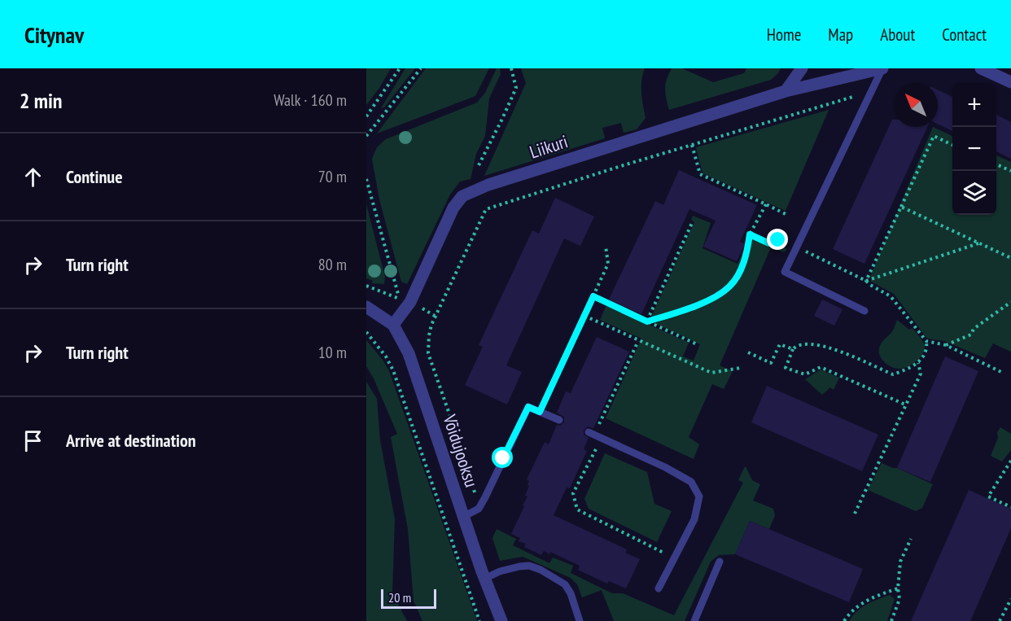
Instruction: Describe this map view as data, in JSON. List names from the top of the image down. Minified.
{"streets":{"street":["Liikuri","Võidujooksu"]},"crossings":[["Liikuri","Võidujooksu"]],"scale_bar":"20 m","north":"top left","page":{"header":"Citynav","nav":["Home","Map","About","Contact"],"heading":["2 min","Walk · 160 m"],"map_buttons":["+","−"],"list":[["Continue","70 m"],["Turn right","80 m"],["Turn right","10 m"],"Arrive at destination"],"scale":"20 m"}}
